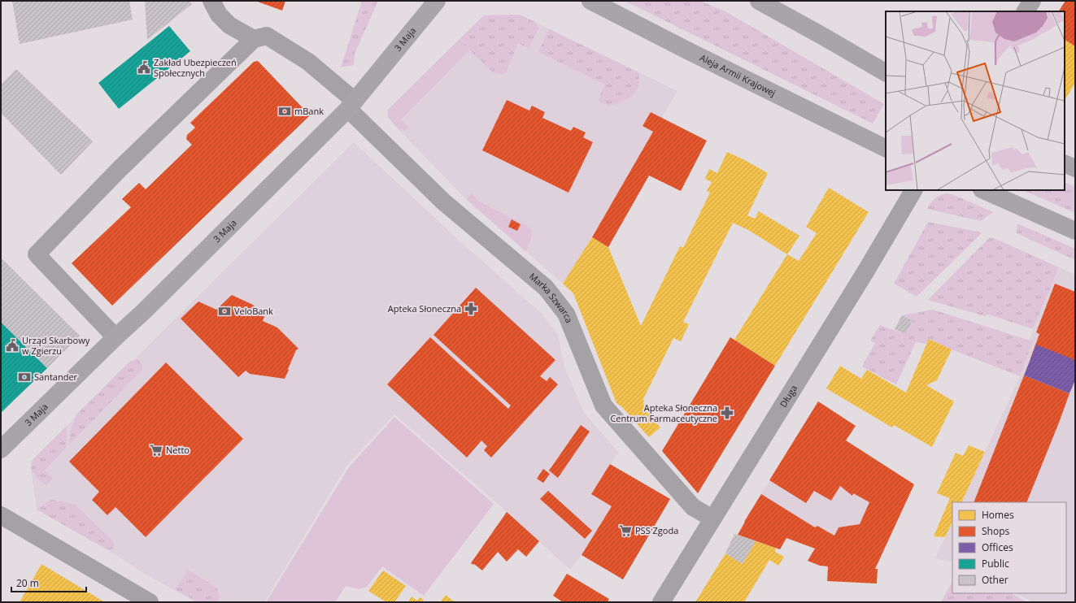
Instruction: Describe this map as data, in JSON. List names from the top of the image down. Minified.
{"streets":{"main road":["3 Maja","Aleja Armii Krajowej"],"street":["Marka Szwarca","Długa"]},"crossings":[["3 Maja","Marka Szwarca"],["Marka Szwarca","Długa"]],"places":{"public building":["Zakład Ubezpieczeń Społecznych","Urząd Skarbowy w Zgierzu"],"bank":["mBank","VeloBank","Santander"],"pharmacy":["Apteka Słoneczna","Apteka Słoneczna Centrum Farmaceutyczne"],"supermarket":["Netto","PSS Zgoda"]},"legend":["Homes","Shops","Offices","Public","Other"],"scale_bar":"20 m"}
